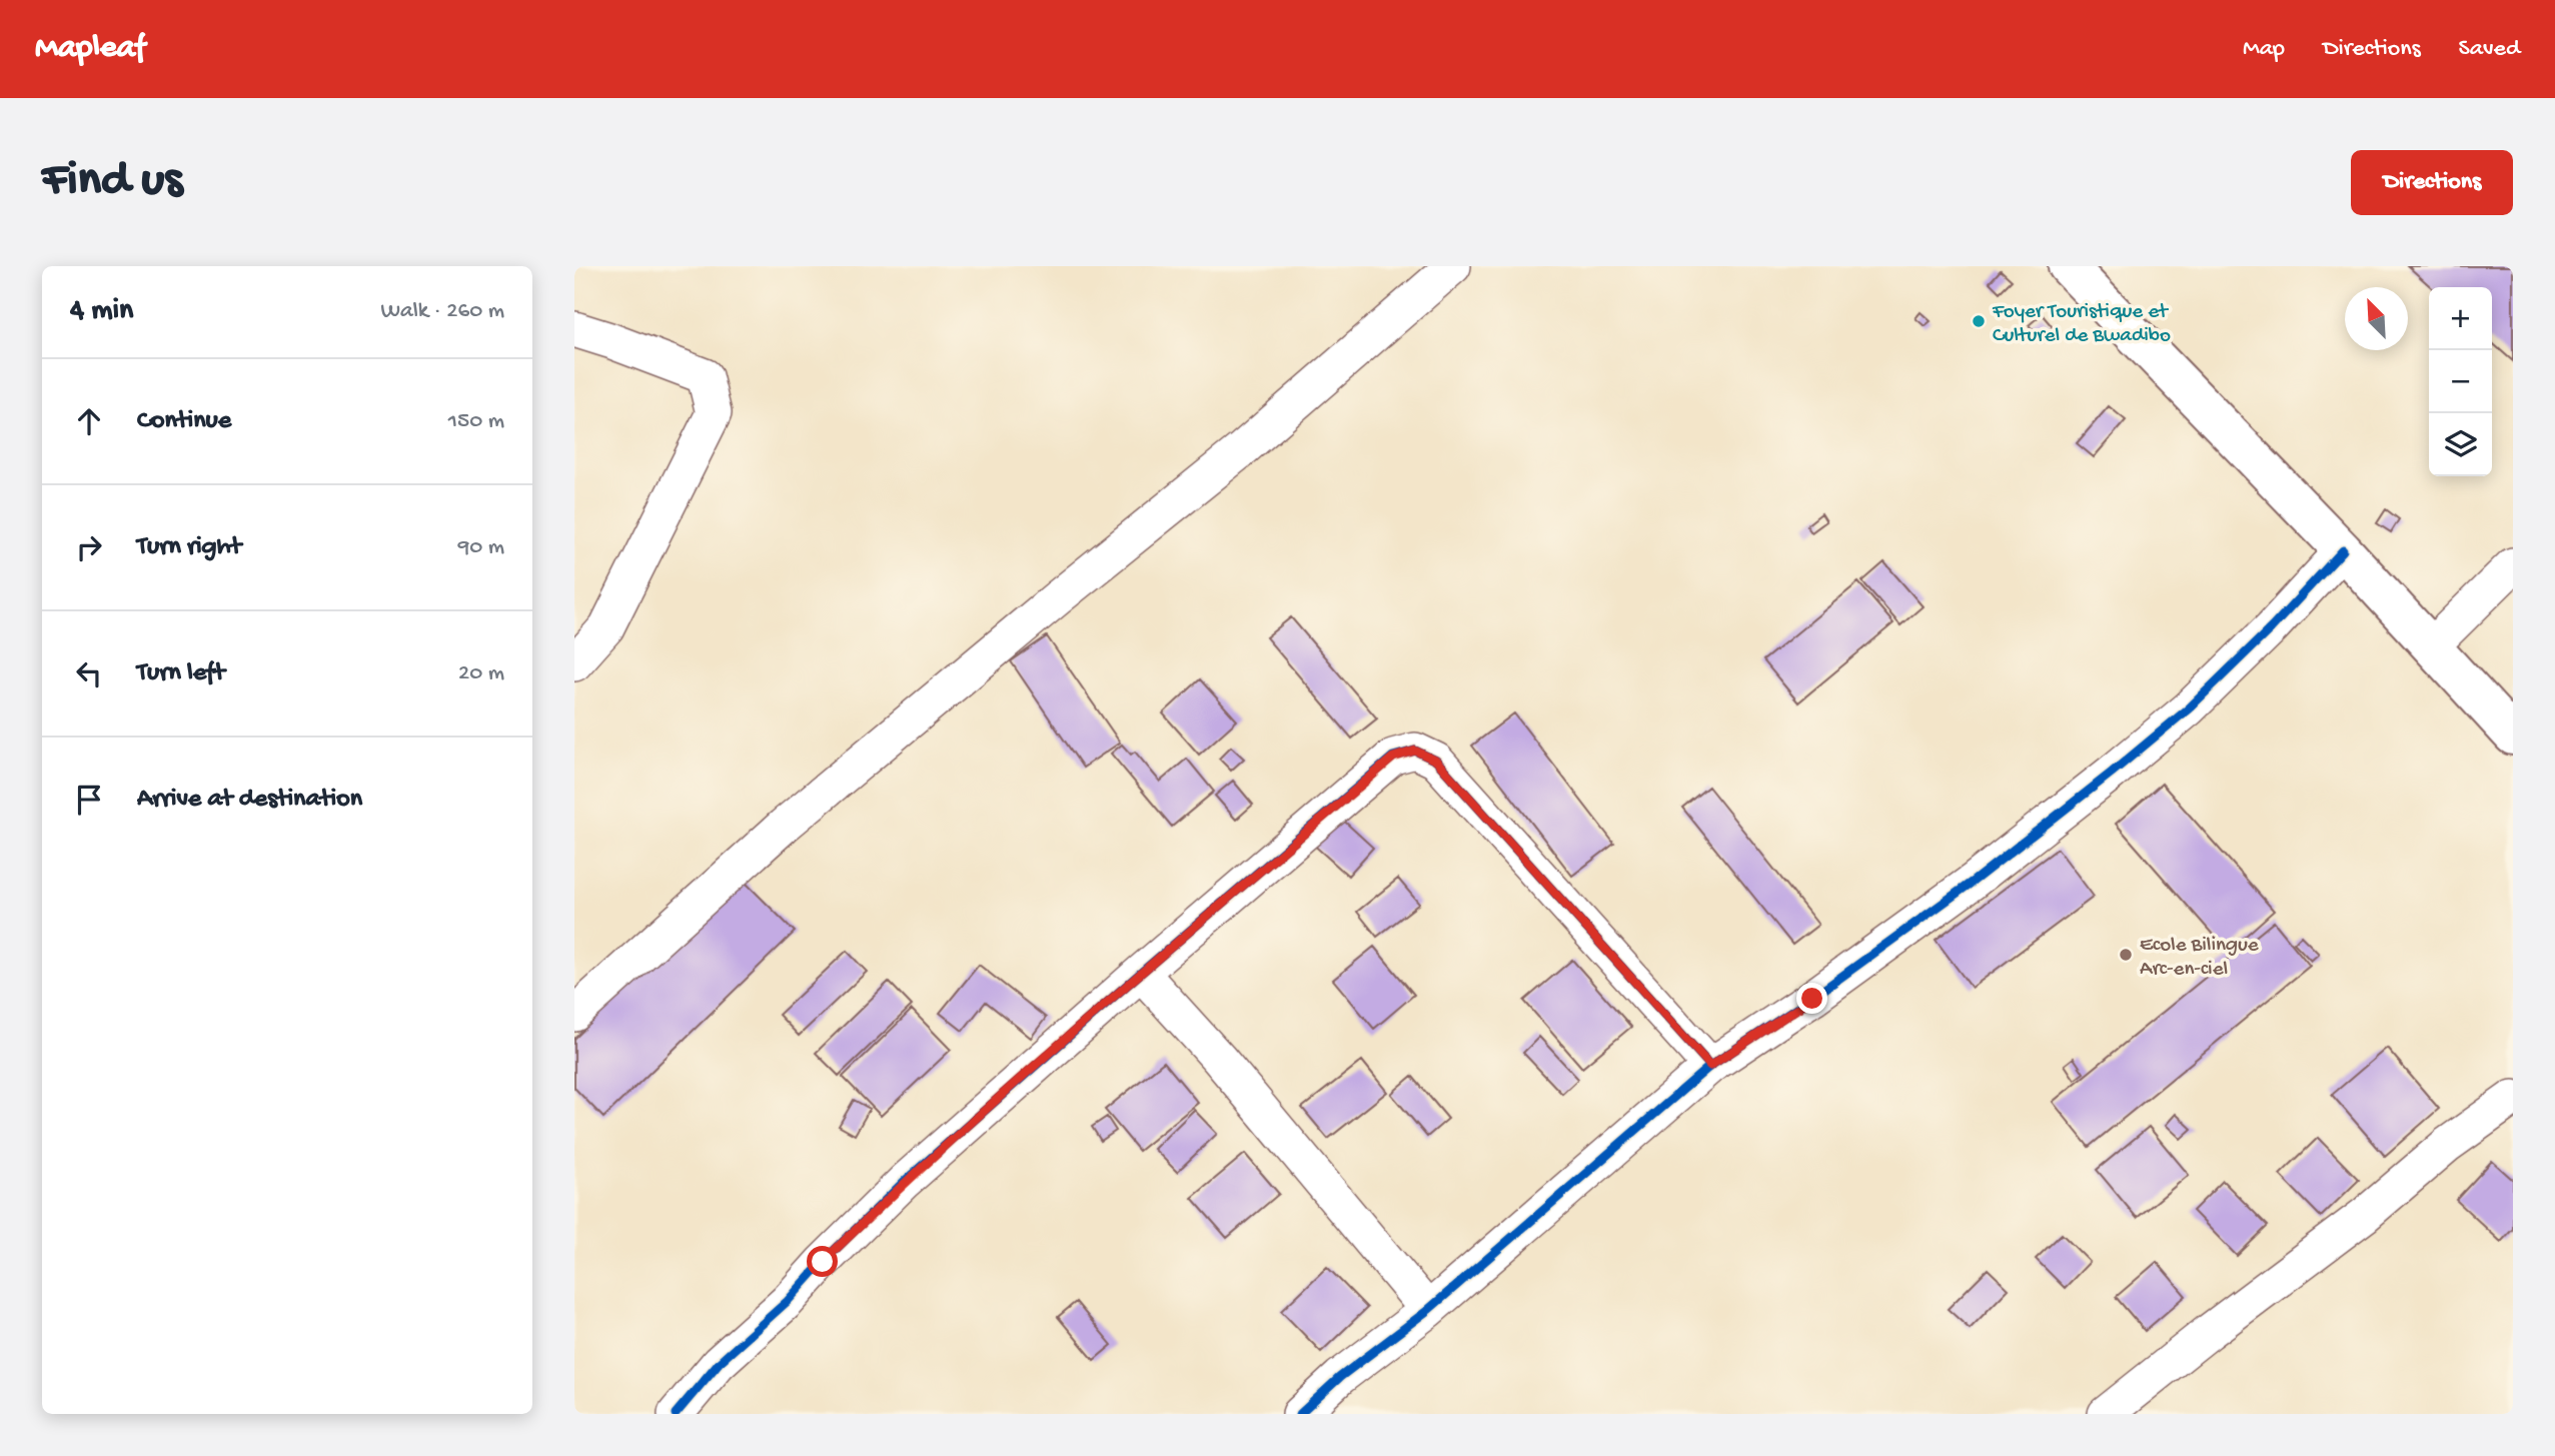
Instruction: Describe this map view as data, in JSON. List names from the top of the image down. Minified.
{"places":["Foyer Touristique et Culturel de Bwadibo","Ecole Bilingue Arc-en-ciel"],"north":"top left","page":{"header":"Mapleaf","nav":["Map","Directions","Saved"],"buttons":"Directions","title":"Find us","heading":["4 min","Walk · 260 m"],"map_buttons":["+","−"],"list":[["Continue","150 m"],["Turn right","90 m"],["Turn left","20 m"],"Arrive at destination"]}}
